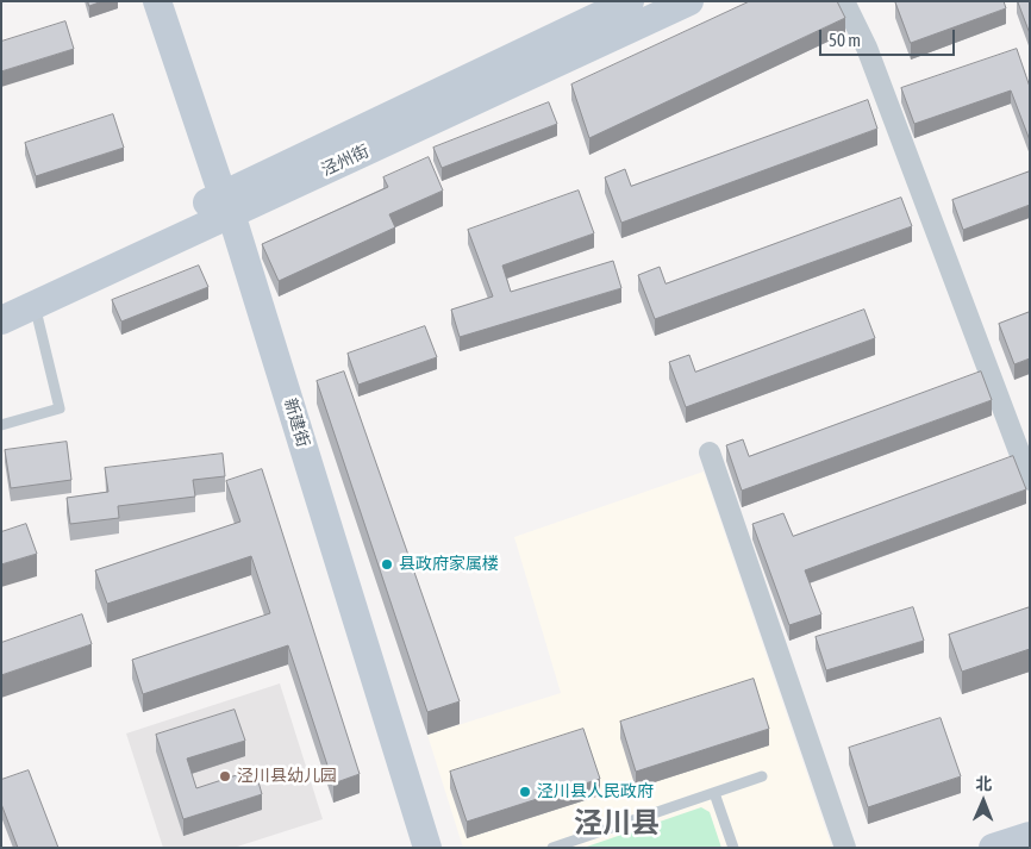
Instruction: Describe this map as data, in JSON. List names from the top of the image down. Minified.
{"streets":{"main road":["泾州街","新建街"]},"crossings":[["泾州街","新建街"]],"districts":["泾川县"],"places":["县政府家属楼","泾川县幼儿园","泾川县人民政府"],"scale_bar":"50 m","north":"top"}
